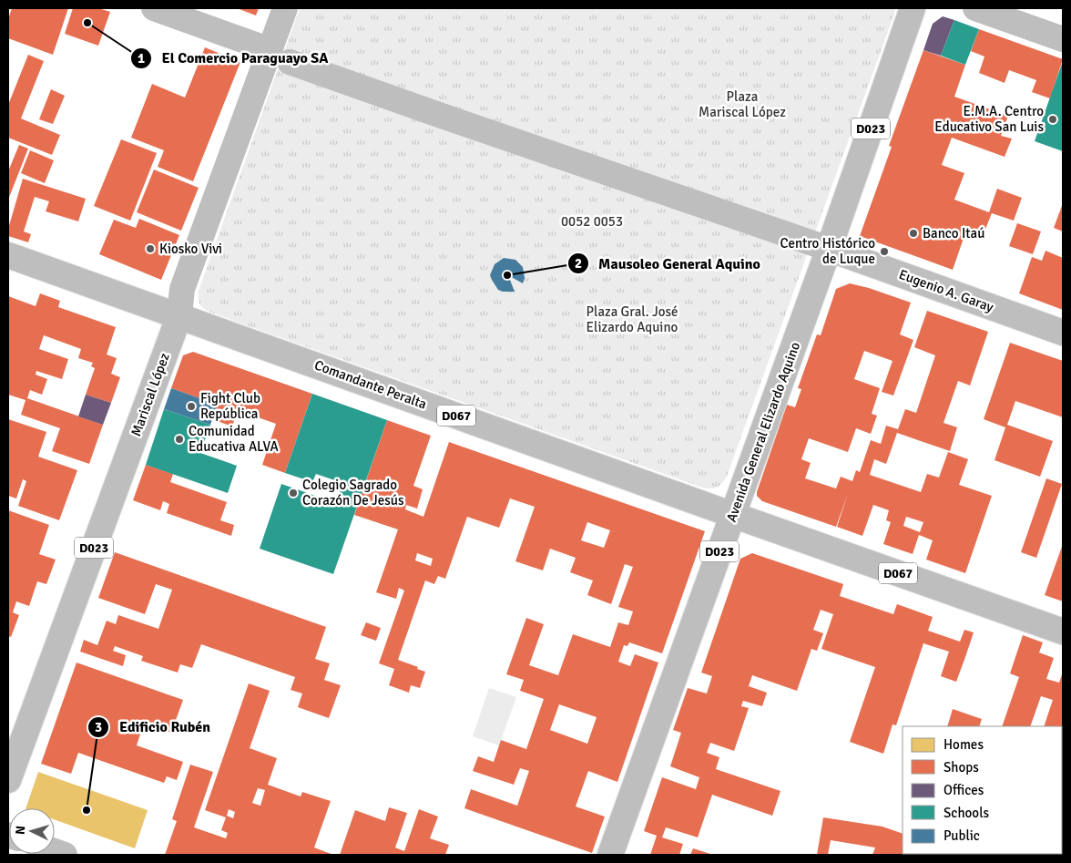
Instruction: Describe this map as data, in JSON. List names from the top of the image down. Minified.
{"streets":{"main road":["D023","Eugenio A. Garay","Comandante Peralta","Mariscal López","D067","Avenida General Elizardo Aquino"]},"crossings":[["Eugenio A. Garay","Mariscal López"],["Eugenio A. Garay","Avenida General Elizardo Aquino"],["Comandante Peralta","Mariscal López"],["Comandante Peralta","D067"],["Comandante Peralta","Avenida General Elizardo Aquino"],["D067","Avenida General Elizardo Aquino"]],"parks":["Plaza Mariscal López","0052 0053","Plaza Gral. José Elizardo Aquino"],"places":["El Comercio Paraguayo SA","E.M.A. Centro Educativo San Luis","Banco Itaú","Kiosko Vivi","Centro Histórico de Luque","Mausoleo General Aquino","Fight Club República","Comunidad Educativa ALVA","Colegio Sagrado Corazón De Jesús","Edificio Rubén"],"legend":["Homes","Shops","Offices","Schools","Public"],"north":"left"}
